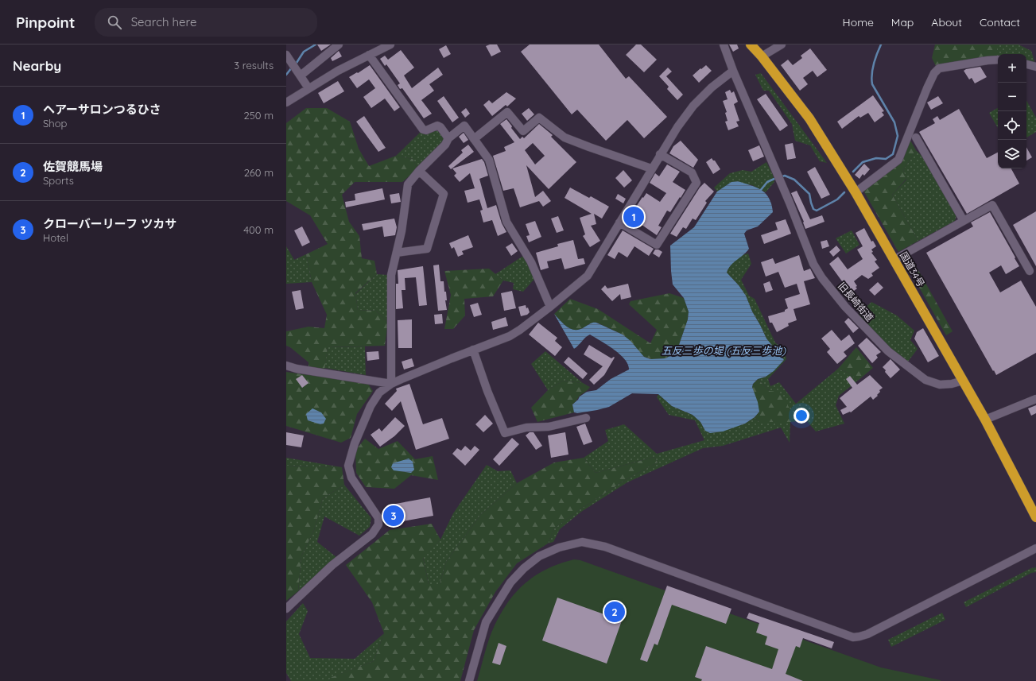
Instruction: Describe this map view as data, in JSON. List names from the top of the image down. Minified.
{"streets":{"highway":["国道34号"],"street":["旧長崎街道"]},"crossings":[["国道34号","旧長崎街道"]],"water":["五反三歩の堤 (五反三歩池)"],"page":{"header":"Pinpoint","search":"Search here","nav":["Home","Map","About","Contact"],"heading":["Nearby","3 results"],"map_buttons":["+","−"],"list":[{"mark":"1","name":"ヘアーサロンつるひさ","note":"Shop","value":"250 m"},{"mark":"2","name":"佐賀競馬場","note":"Sports","value":"260 m"},{"mark":"3","name":"クローバーリーフ ツカサ","note":"Hotel","value":"400 m"}],"pins":["1","3","2"]}}
